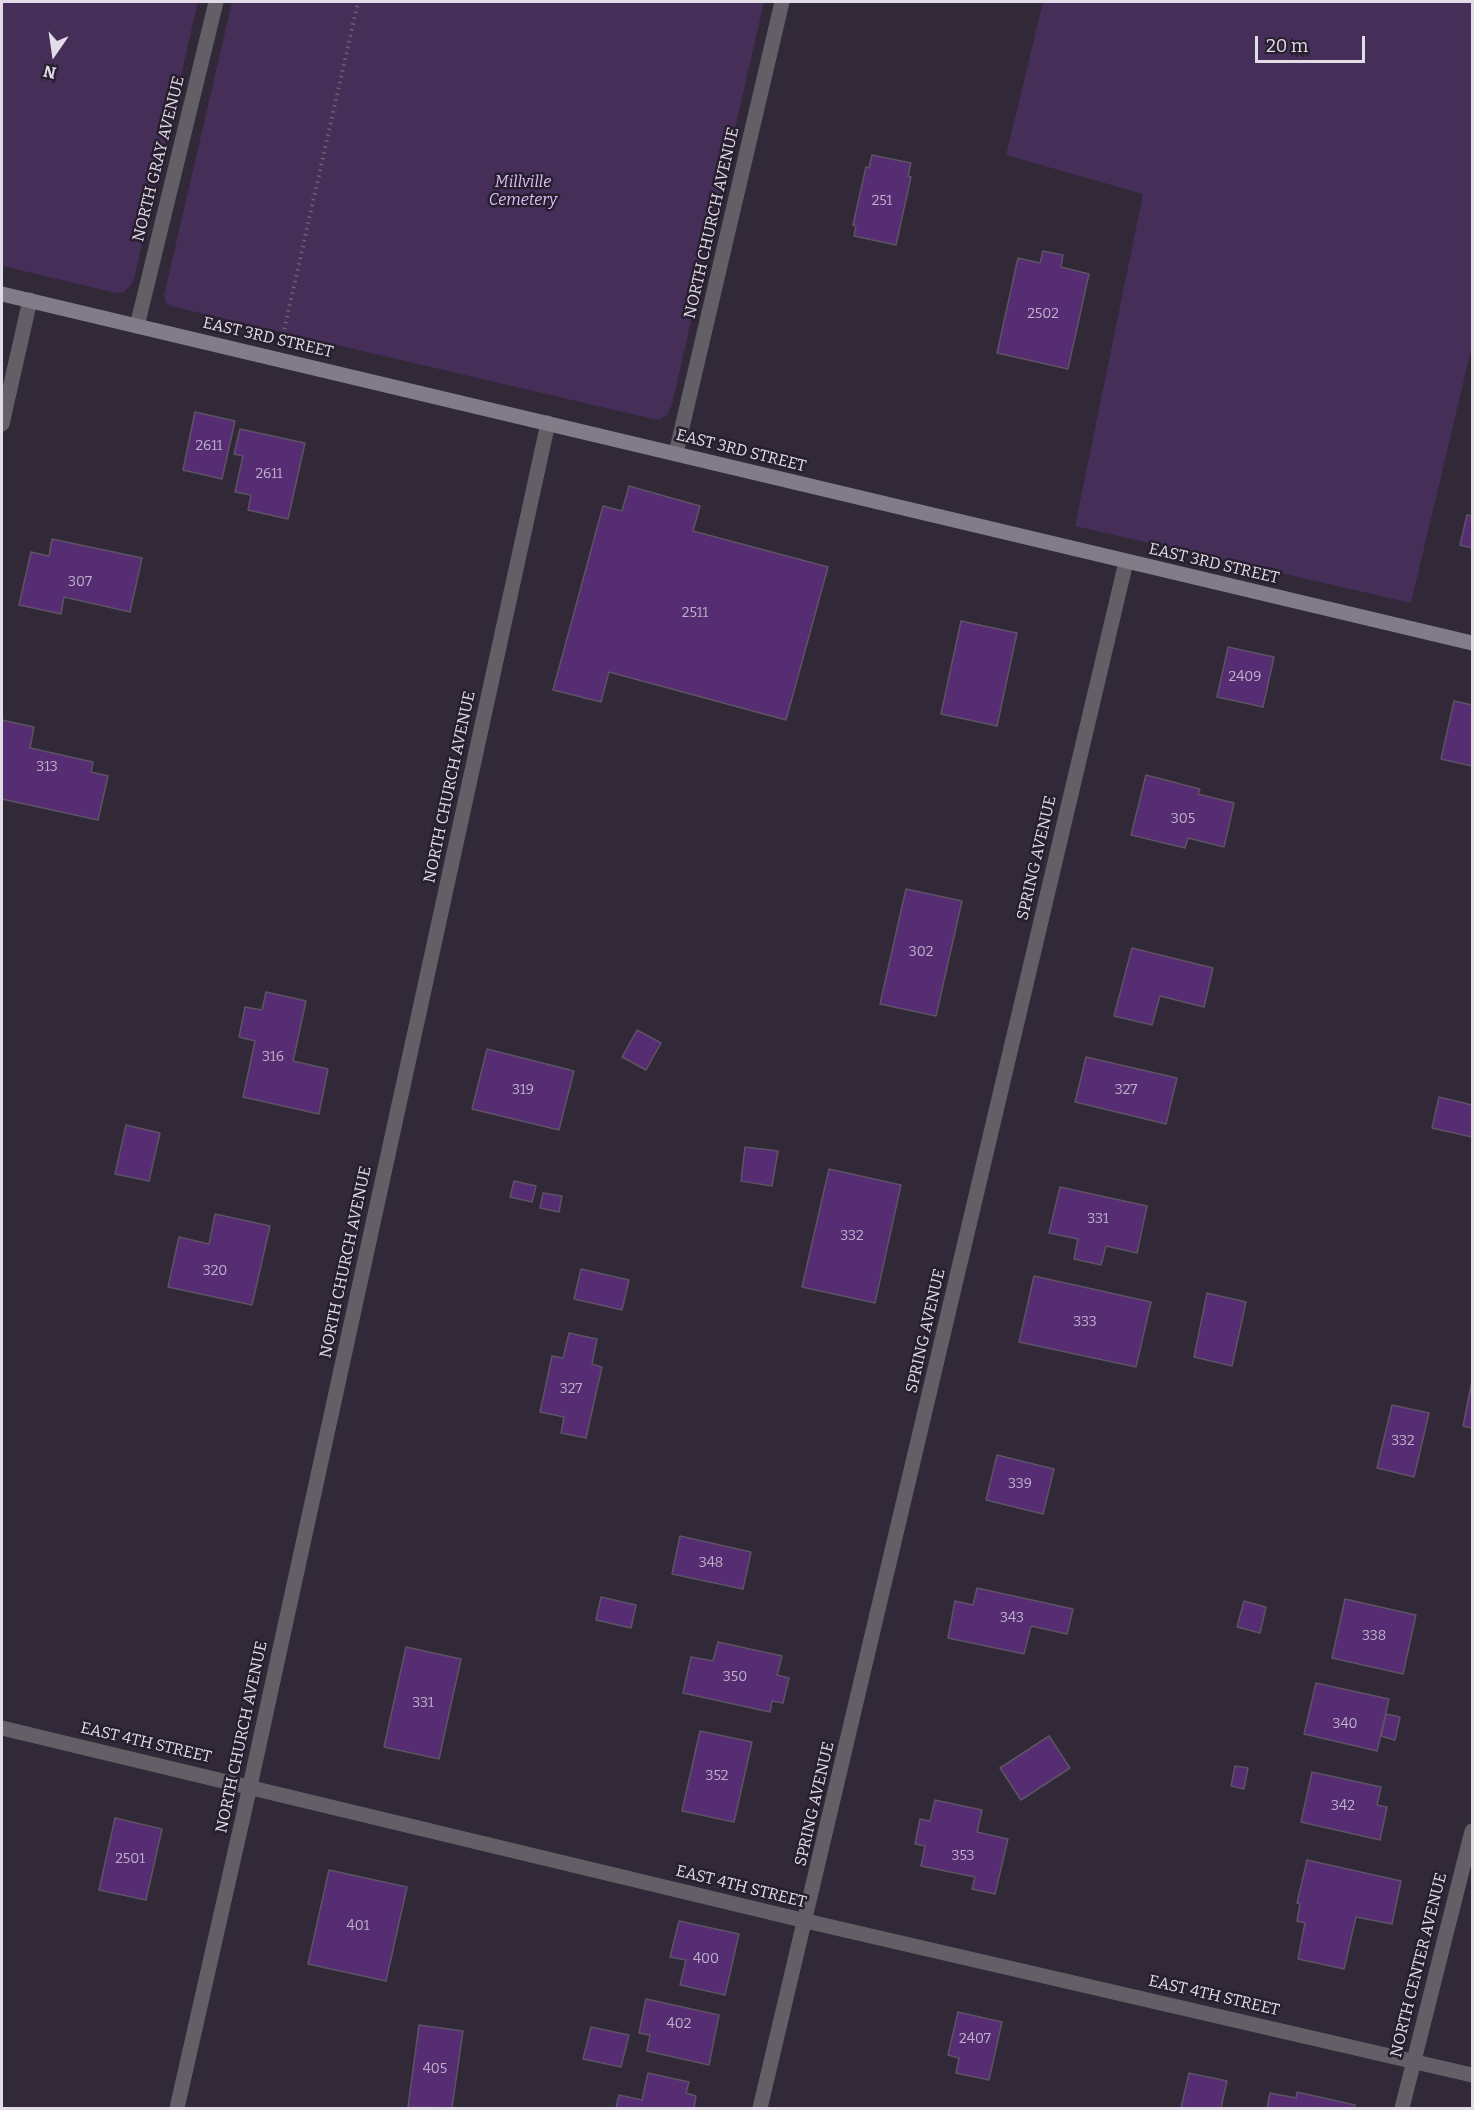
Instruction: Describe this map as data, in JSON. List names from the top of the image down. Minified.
{"streets":{"street":["NORTH GRAY AVENUE","NORTH CHURCH AVENUE","EAST 3RD STREET","SPRING AVENUE","EAST 4TH STREET","NORTH CENTER AVENUE"]},"crossings":[["NORTH GRAY AVENUE","EAST 3RD STREET"],["NORTH CHURCH AVENUE","EAST 3RD STREET"],["NORTH CHURCH AVENUE","EAST 4TH STREET"],["EAST 3RD STREET","SPRING AVENUE"],["SPRING AVENUE","EAST 4TH STREET"],["EAST 4TH STREET","NORTH CENTER AVENUE"]],"parks":["Millville Cemetery"],"house_numbers":["251","2502","2611","2611","307","2511","2409","313","305","302","316","319","327","331","332","320","333","327","332","339","348","343","338","350","331","340","352","342","353","2501","401","400","402","2407","405"],"scale_bar":"20 m","north":"bottom"}
